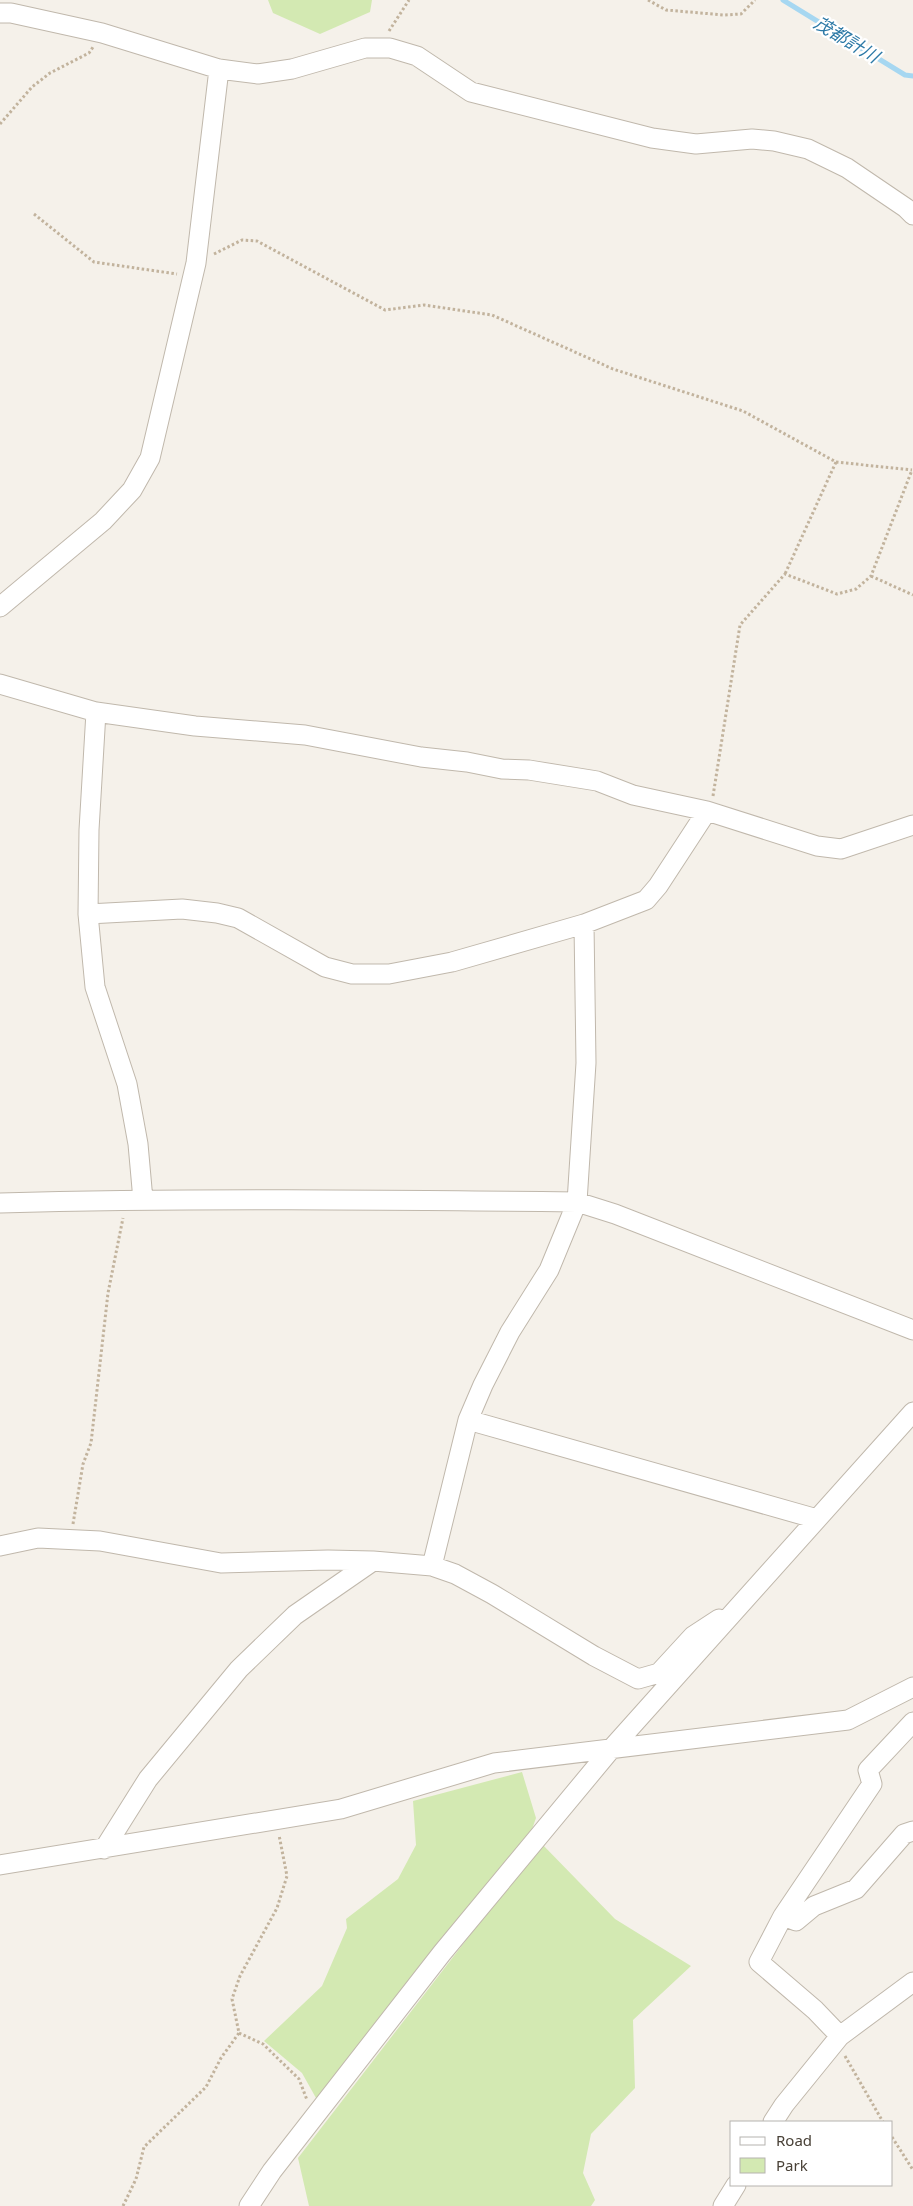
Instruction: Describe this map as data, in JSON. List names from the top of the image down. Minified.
{"water":["茂都計川"],"legend":["Road","Park"]}
